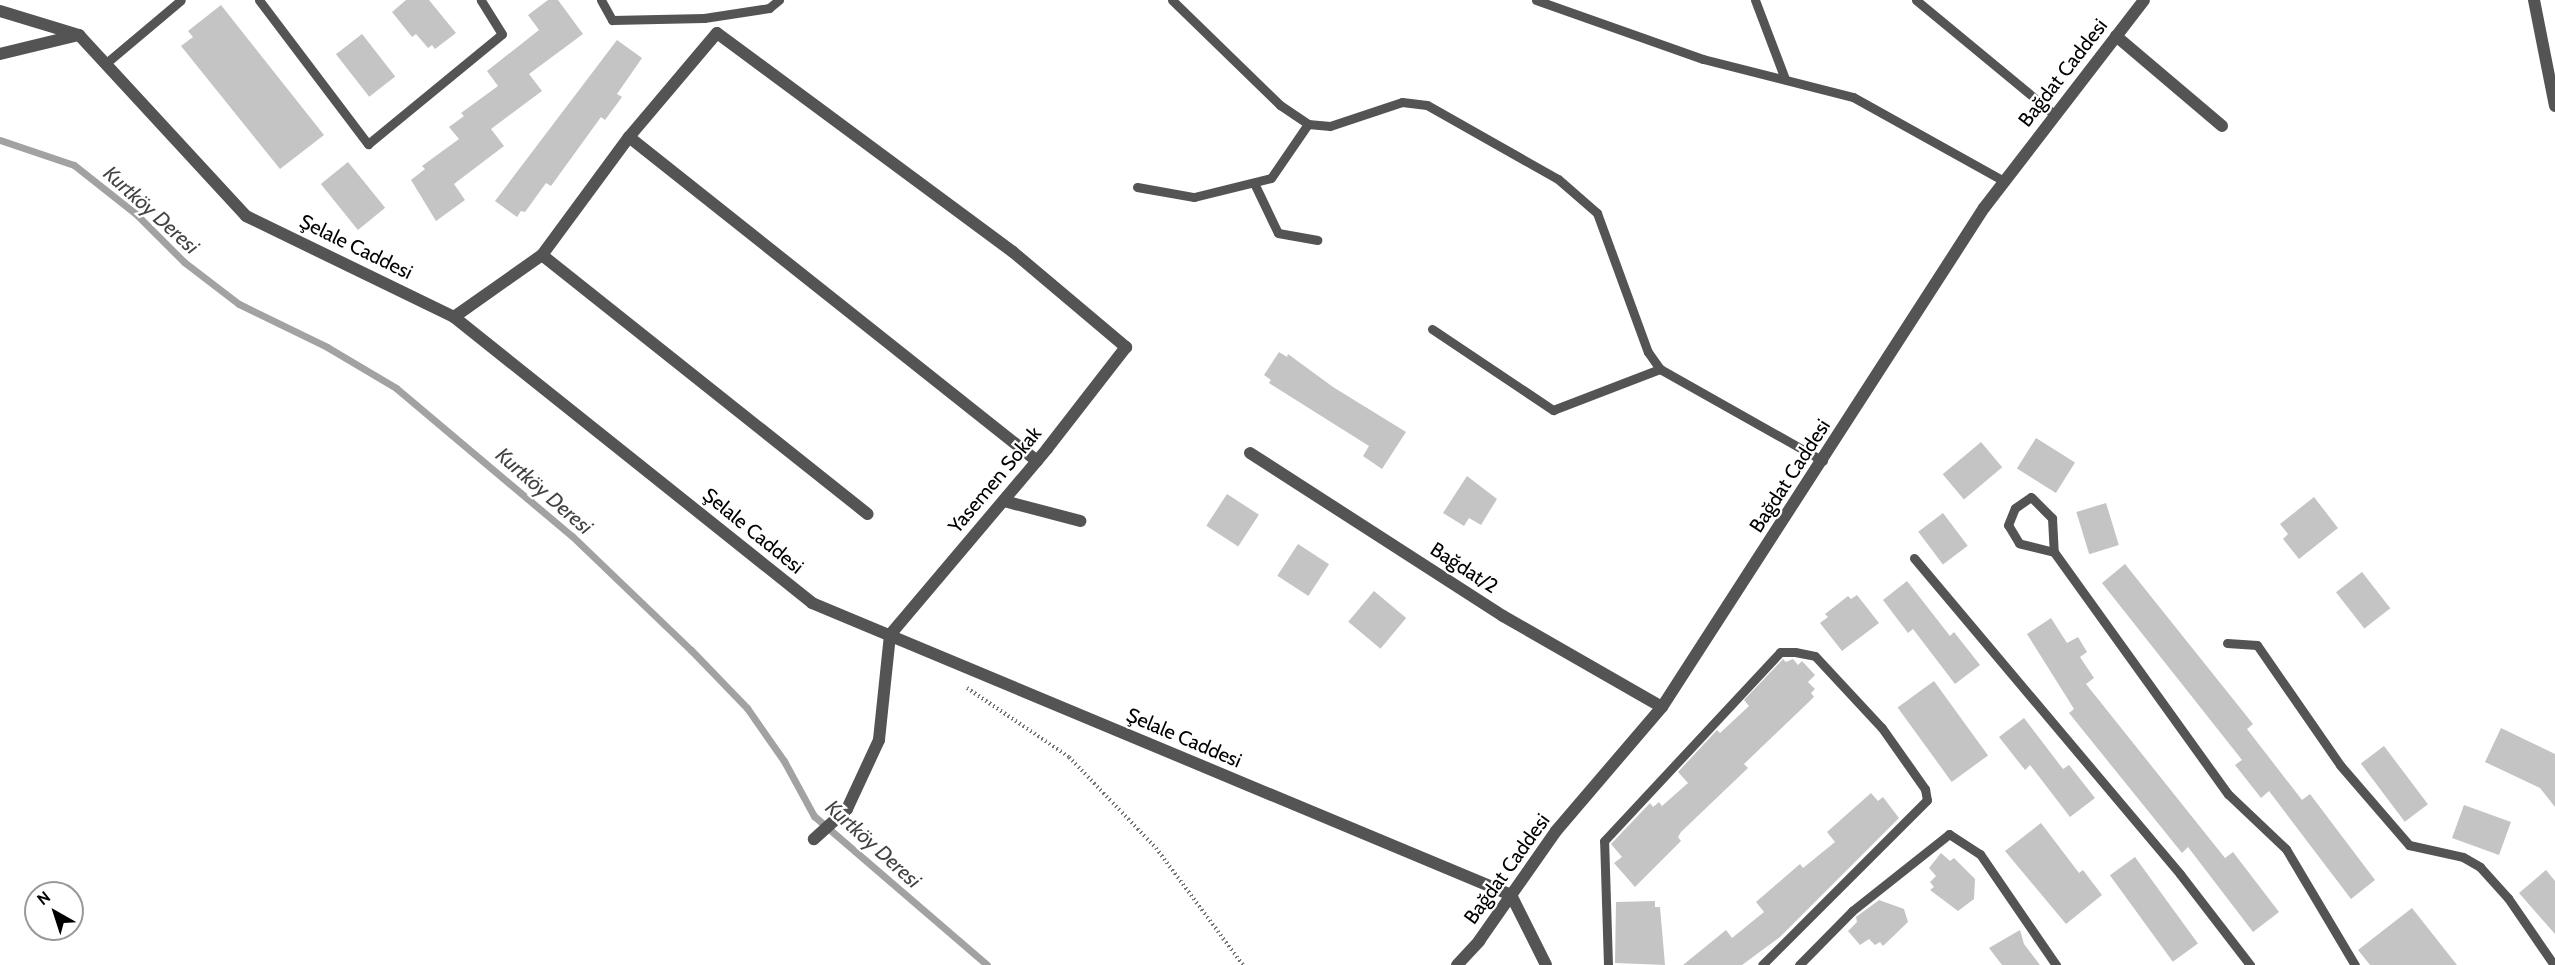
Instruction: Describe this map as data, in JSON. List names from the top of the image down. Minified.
{"streets":{"street":["Bağdat Caddesi","Şelale Caddesi","Yasemen Sokak","Bağdat/2"]},"crossings":[["Bağdat Caddesi","Şelale Caddesi"],["Bağdat Caddesi","Bağdat/2"],["Şelale Caddesi","Yasemen Sokak"]],"water":["Kurtköy Deresi"],"north":"top left"}
